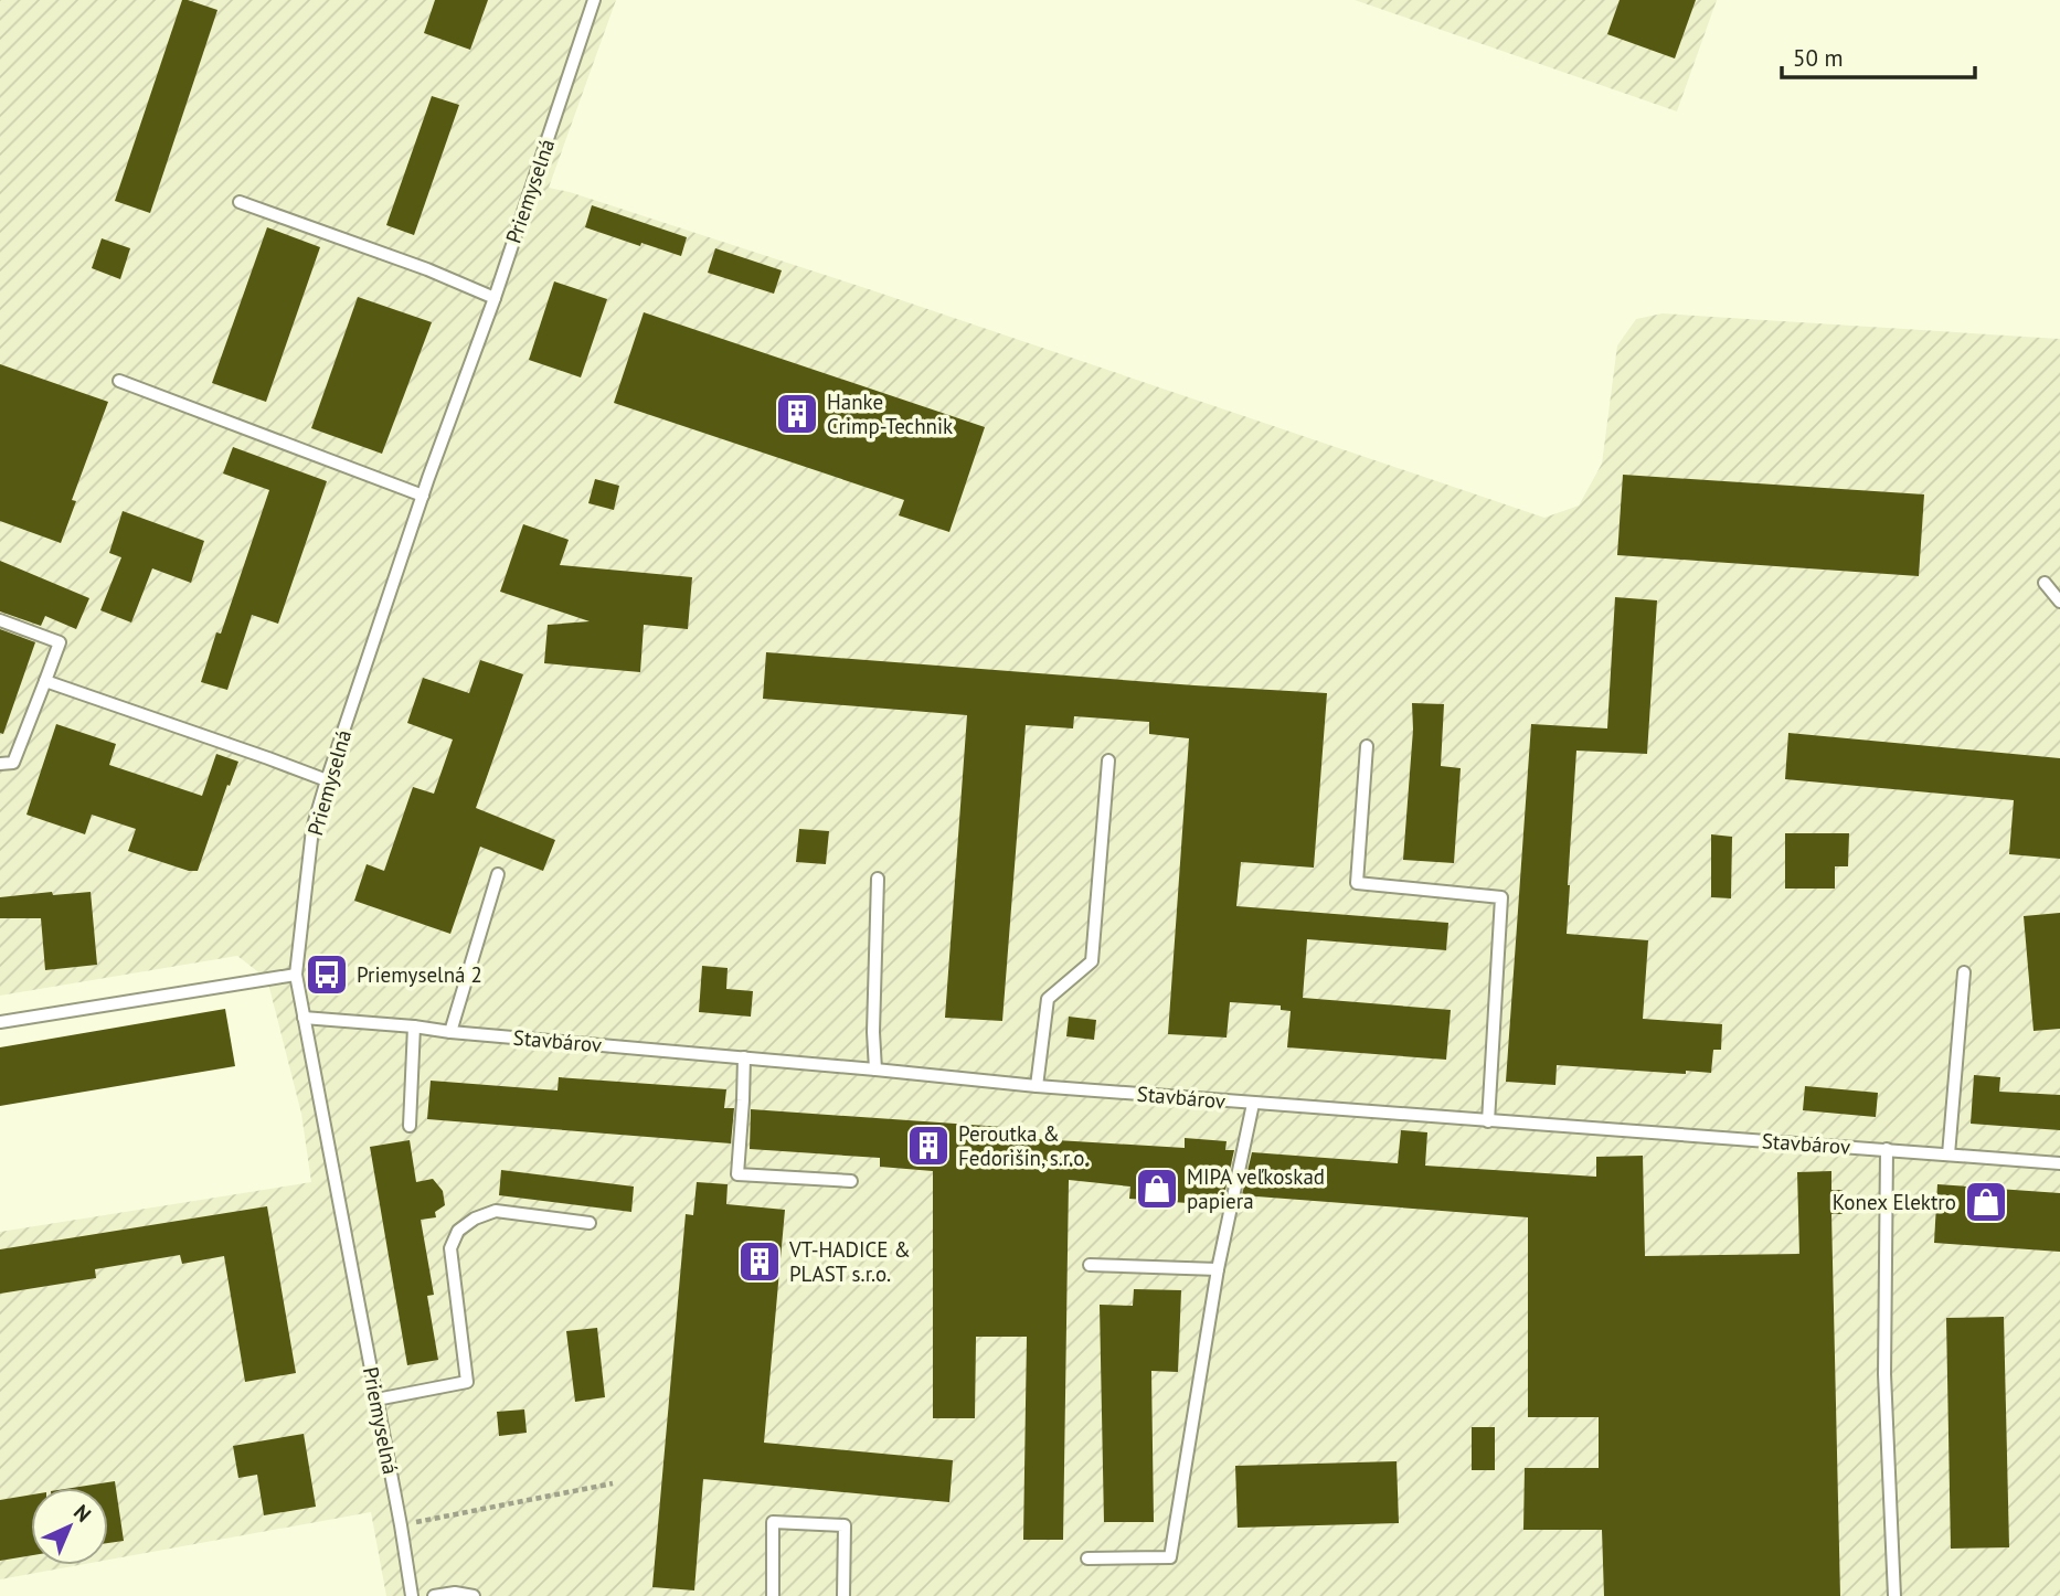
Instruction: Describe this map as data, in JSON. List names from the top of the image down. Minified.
{"streets":{"lane":["Priemyselná","Stavbárov"]},"crossings":[["Priemyselná","Stavbárov"]],"places":{"building":["Hanke Crimp-Technik","Peroutka & Fedorišin, s.r.o.","VT-HADICE & PLAST s.r.o."],"bus stop":["Priemyselná 2"],"shop":["MIPA veľkoskad papiera","Konex Elektro"]},"scale_bar":"50 m","north":"top right"}
